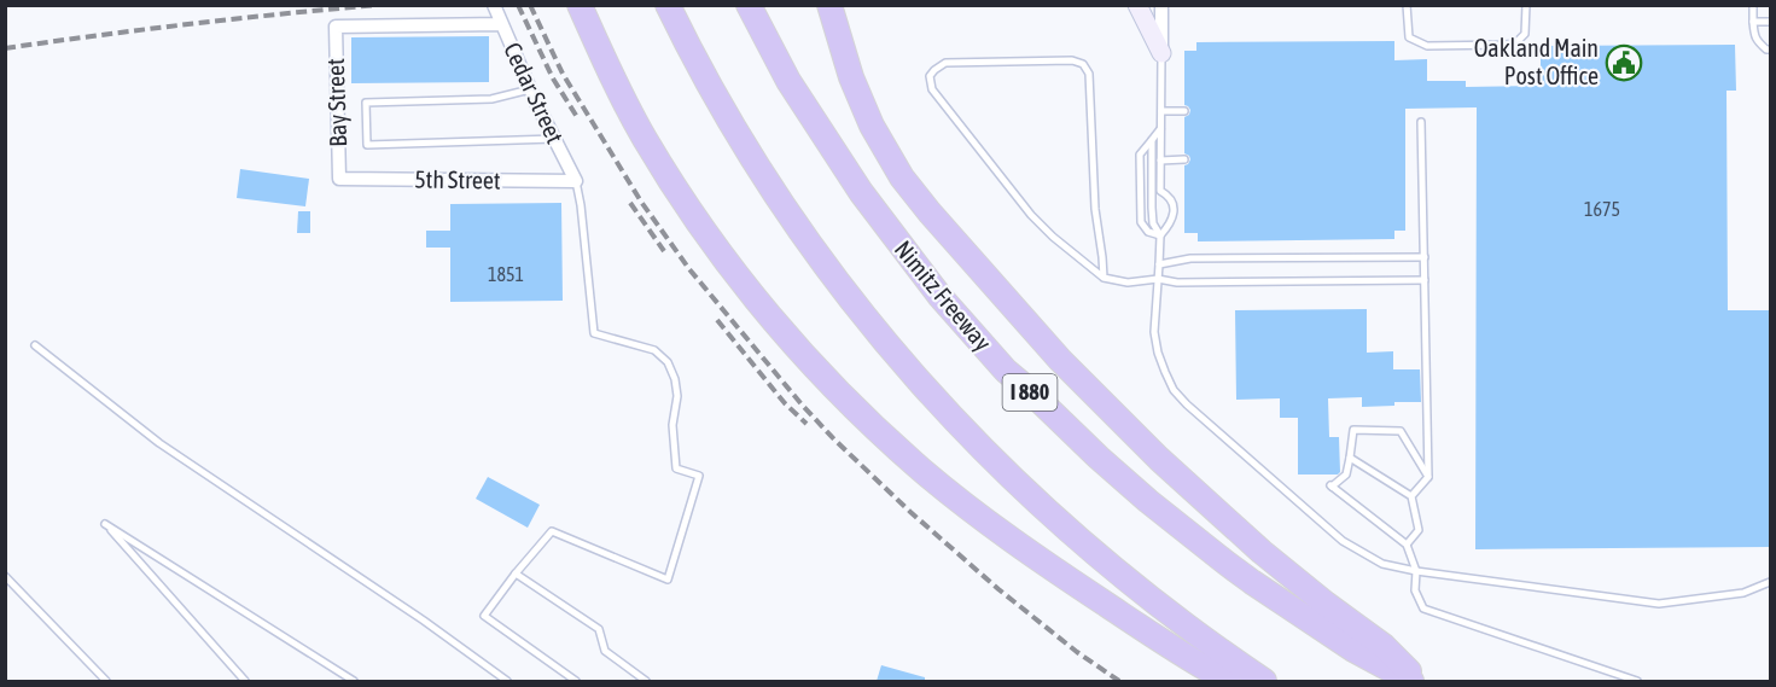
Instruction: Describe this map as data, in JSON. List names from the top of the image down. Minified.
{"streets":{"highway":["Nimitz Freeway","I 880"],"street":["Cedar Street","Bay Street","5th Street"]},"crossings":[["Cedar Street","Bay Street"],["Cedar Street","5th Street"],["Bay Street","5th Street"]],"places":{"public building":["Oakland Main Post Office"]},"house_numbers":["1675","1851"]}
